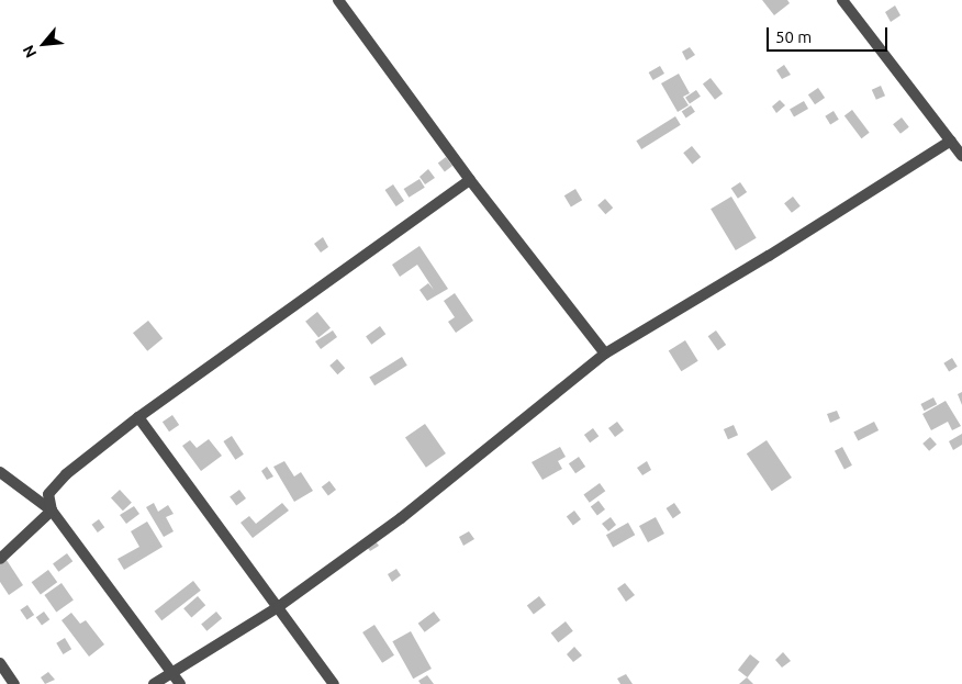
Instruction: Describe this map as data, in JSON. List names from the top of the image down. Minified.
{"scale_bar":"50 m","north":"bottom left"}
